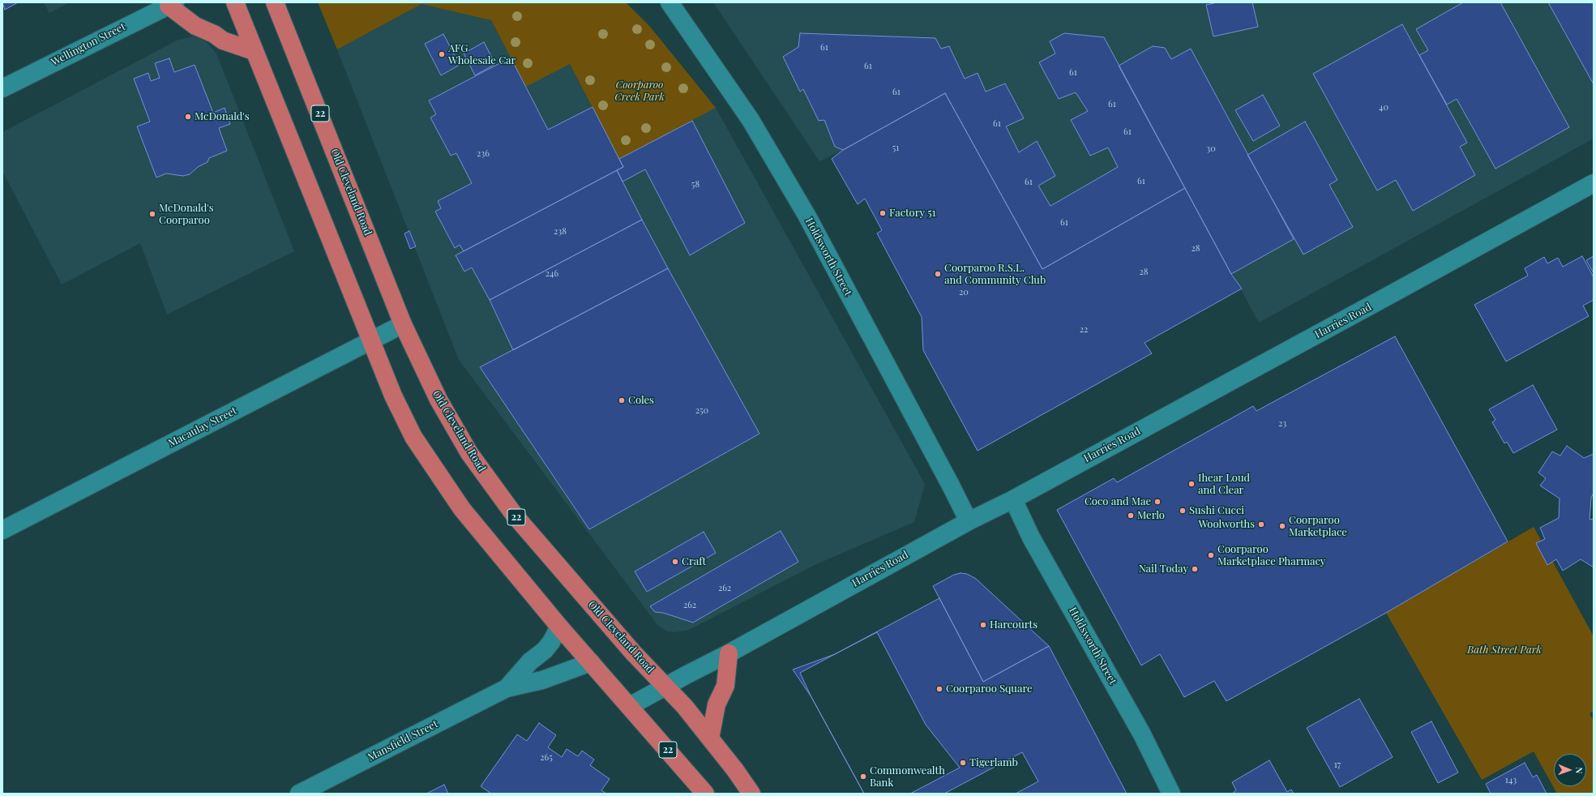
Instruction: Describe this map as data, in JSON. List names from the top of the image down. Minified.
{"streets":{"highway":["22","Old Cleveland Road"],"street":["Wellington Street","Holdsworth Street","Harries Road","Macaulay Street","Mansfield Street"]},"crossings":[["22","Harries Road"],["22","Macaulay Street"],["22","Mansfield Street"],["Old Cleveland Road","Harries Road"],["Old Cleveland Road","Macaulay Street"],["Holdsworth Street","Harries Road"]],"parks":["Coorparoo Creek Park","Bath Street Park"],"places":["AFG Wholesale Car","McDonald's","Factory 51","McDonald's Coorparoo","Coorparoo R.S.L. and Community Club","Coles","Ihear Loud and Clear","Coco and Mae","Sushi Cucci","Merlo","Woolworths","Coorparoo Marketplace","Coorparoo Marketplace Pharmacy","Craft","Nail Today","Harcourts","Coorparoo Square","Tigerlamb","Commonwealth Bank"],"house_numbers":["61","61","61","61","61","40","61","61","51","30","236","61","61","58","61","238","28","28","246","20","22","250","23","262","262","265","17","143"],"north":"right"}
